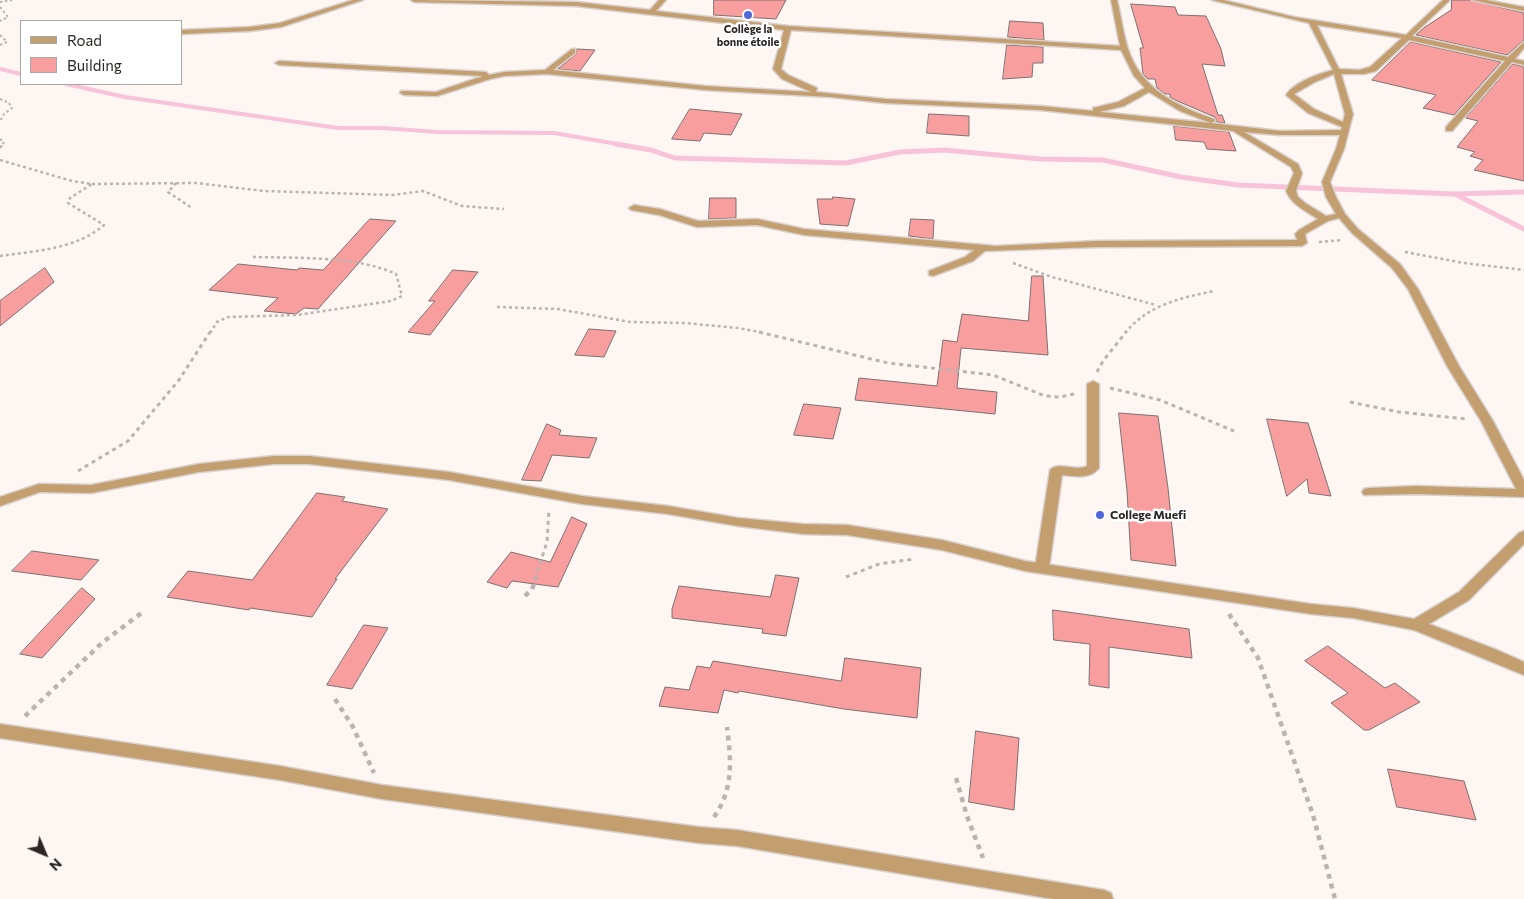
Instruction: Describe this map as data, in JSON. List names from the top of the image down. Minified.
{"places":["Collège la bonne étoile","College Muefi"],"legend":["Road","Building"],"north":"bottom right"}
